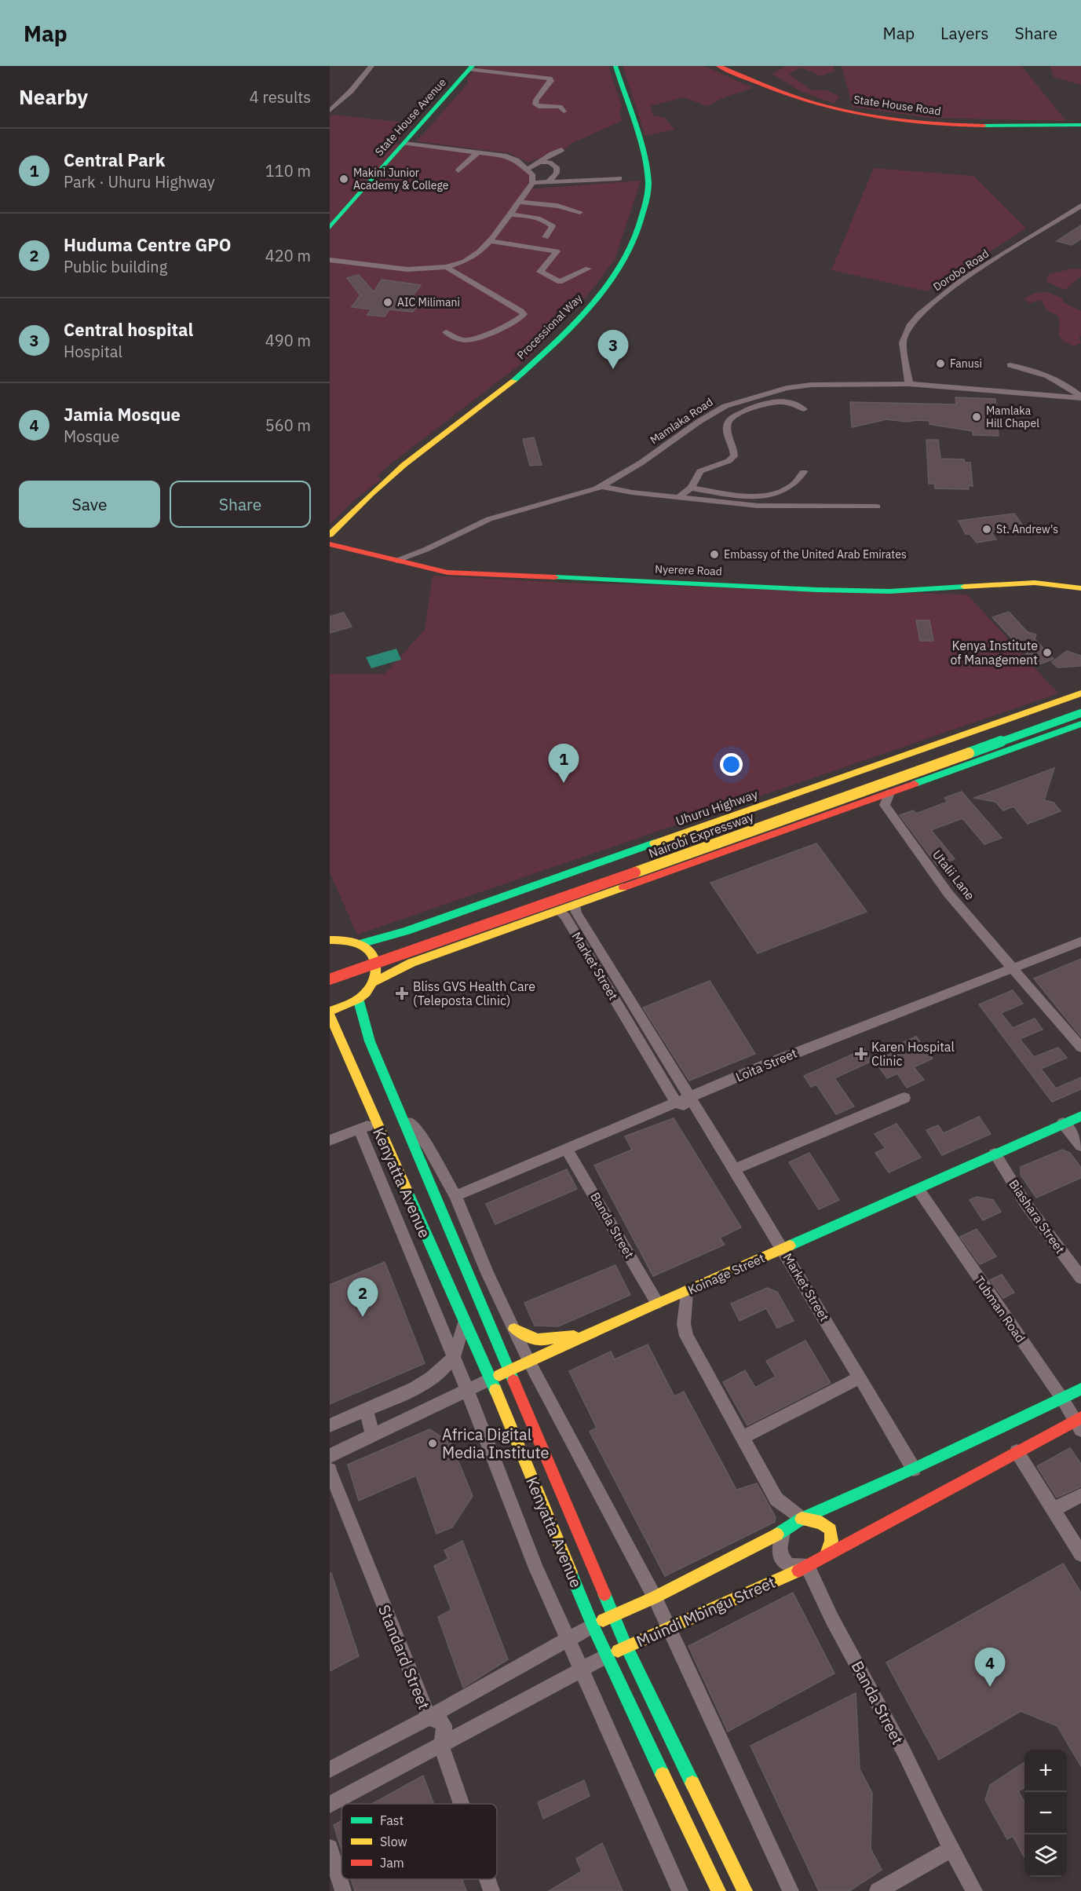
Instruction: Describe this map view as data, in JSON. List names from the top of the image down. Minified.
{"streets":{"main road":["State House Road","State House Avenue","Processional Way","Nyerere Road","Uhuru Highway","Nairobi Expressway","Kenyatta Avenue","Koinage Street","Muindi Mbingu Street"],"street":["Dorobo Road","Mamlaka Road","Utalii Lane","Market Street","Loita Street","Biashara Street","Banda Street","Tubman Road","Standard Street"]},"crossings":[["Dorobo Road","Mamlaka Road"],["Mamlaka Road","Nyerere Road"],["Utalii Lane","Loita Street"],["Market Street","Loita Street"],["Market Street","Koinage Street"],["Loita Street","Kenyatta Avenue"],["Loita Street","Banda Street"],["Kenyatta Avenue","Koinage Street"],["Kenyatta Avenue","Muindi Mbingu Street"],["Biashara Street","Koinage Street"],["Banda Street","Koinage Street"],["Banda Street","Muindi Mbingu Street"],["Koinage Street","Tubman Road"],["Tubman Road","Muindi Mbingu Street"],["Muindi Mbingu Street","Standard Street"]],"places":{"other":["Makini Junior Academy & College","AIC Milimani","Fanusi","Mamlaka Hill Chapel","St. Andrew's","Embassy of the United Arab Emirates","Kenya Institute of Management","Africa Digital Media Institute"],"health":["Bliss GVS Health Care (Teleposta Clinic)","Karen Hospital Clinic"]},"legend":["Fast","Slow","Jam"],"page":{"header":"Map","nav":["Map","Layers","Share"],"heading":["Nearby","4 results"],"list":[{"mark":"1","name":"Central Park","note":"Park · Uhuru Highway","value":"110 m"},{"mark":"2","name":"Huduma Centre GPO","note":"Public building","value":"420 m"},{"mark":"3","name":"Central hospital","note":"Hospital","value":"490 m"},{"mark":"4","name":"Jamia Mosque","note":"Mosque","value":"560 m"}],"pins":["3","1","2","4"],"buttons":["Save","Share"],"map_buttons":["+","−"]}}
